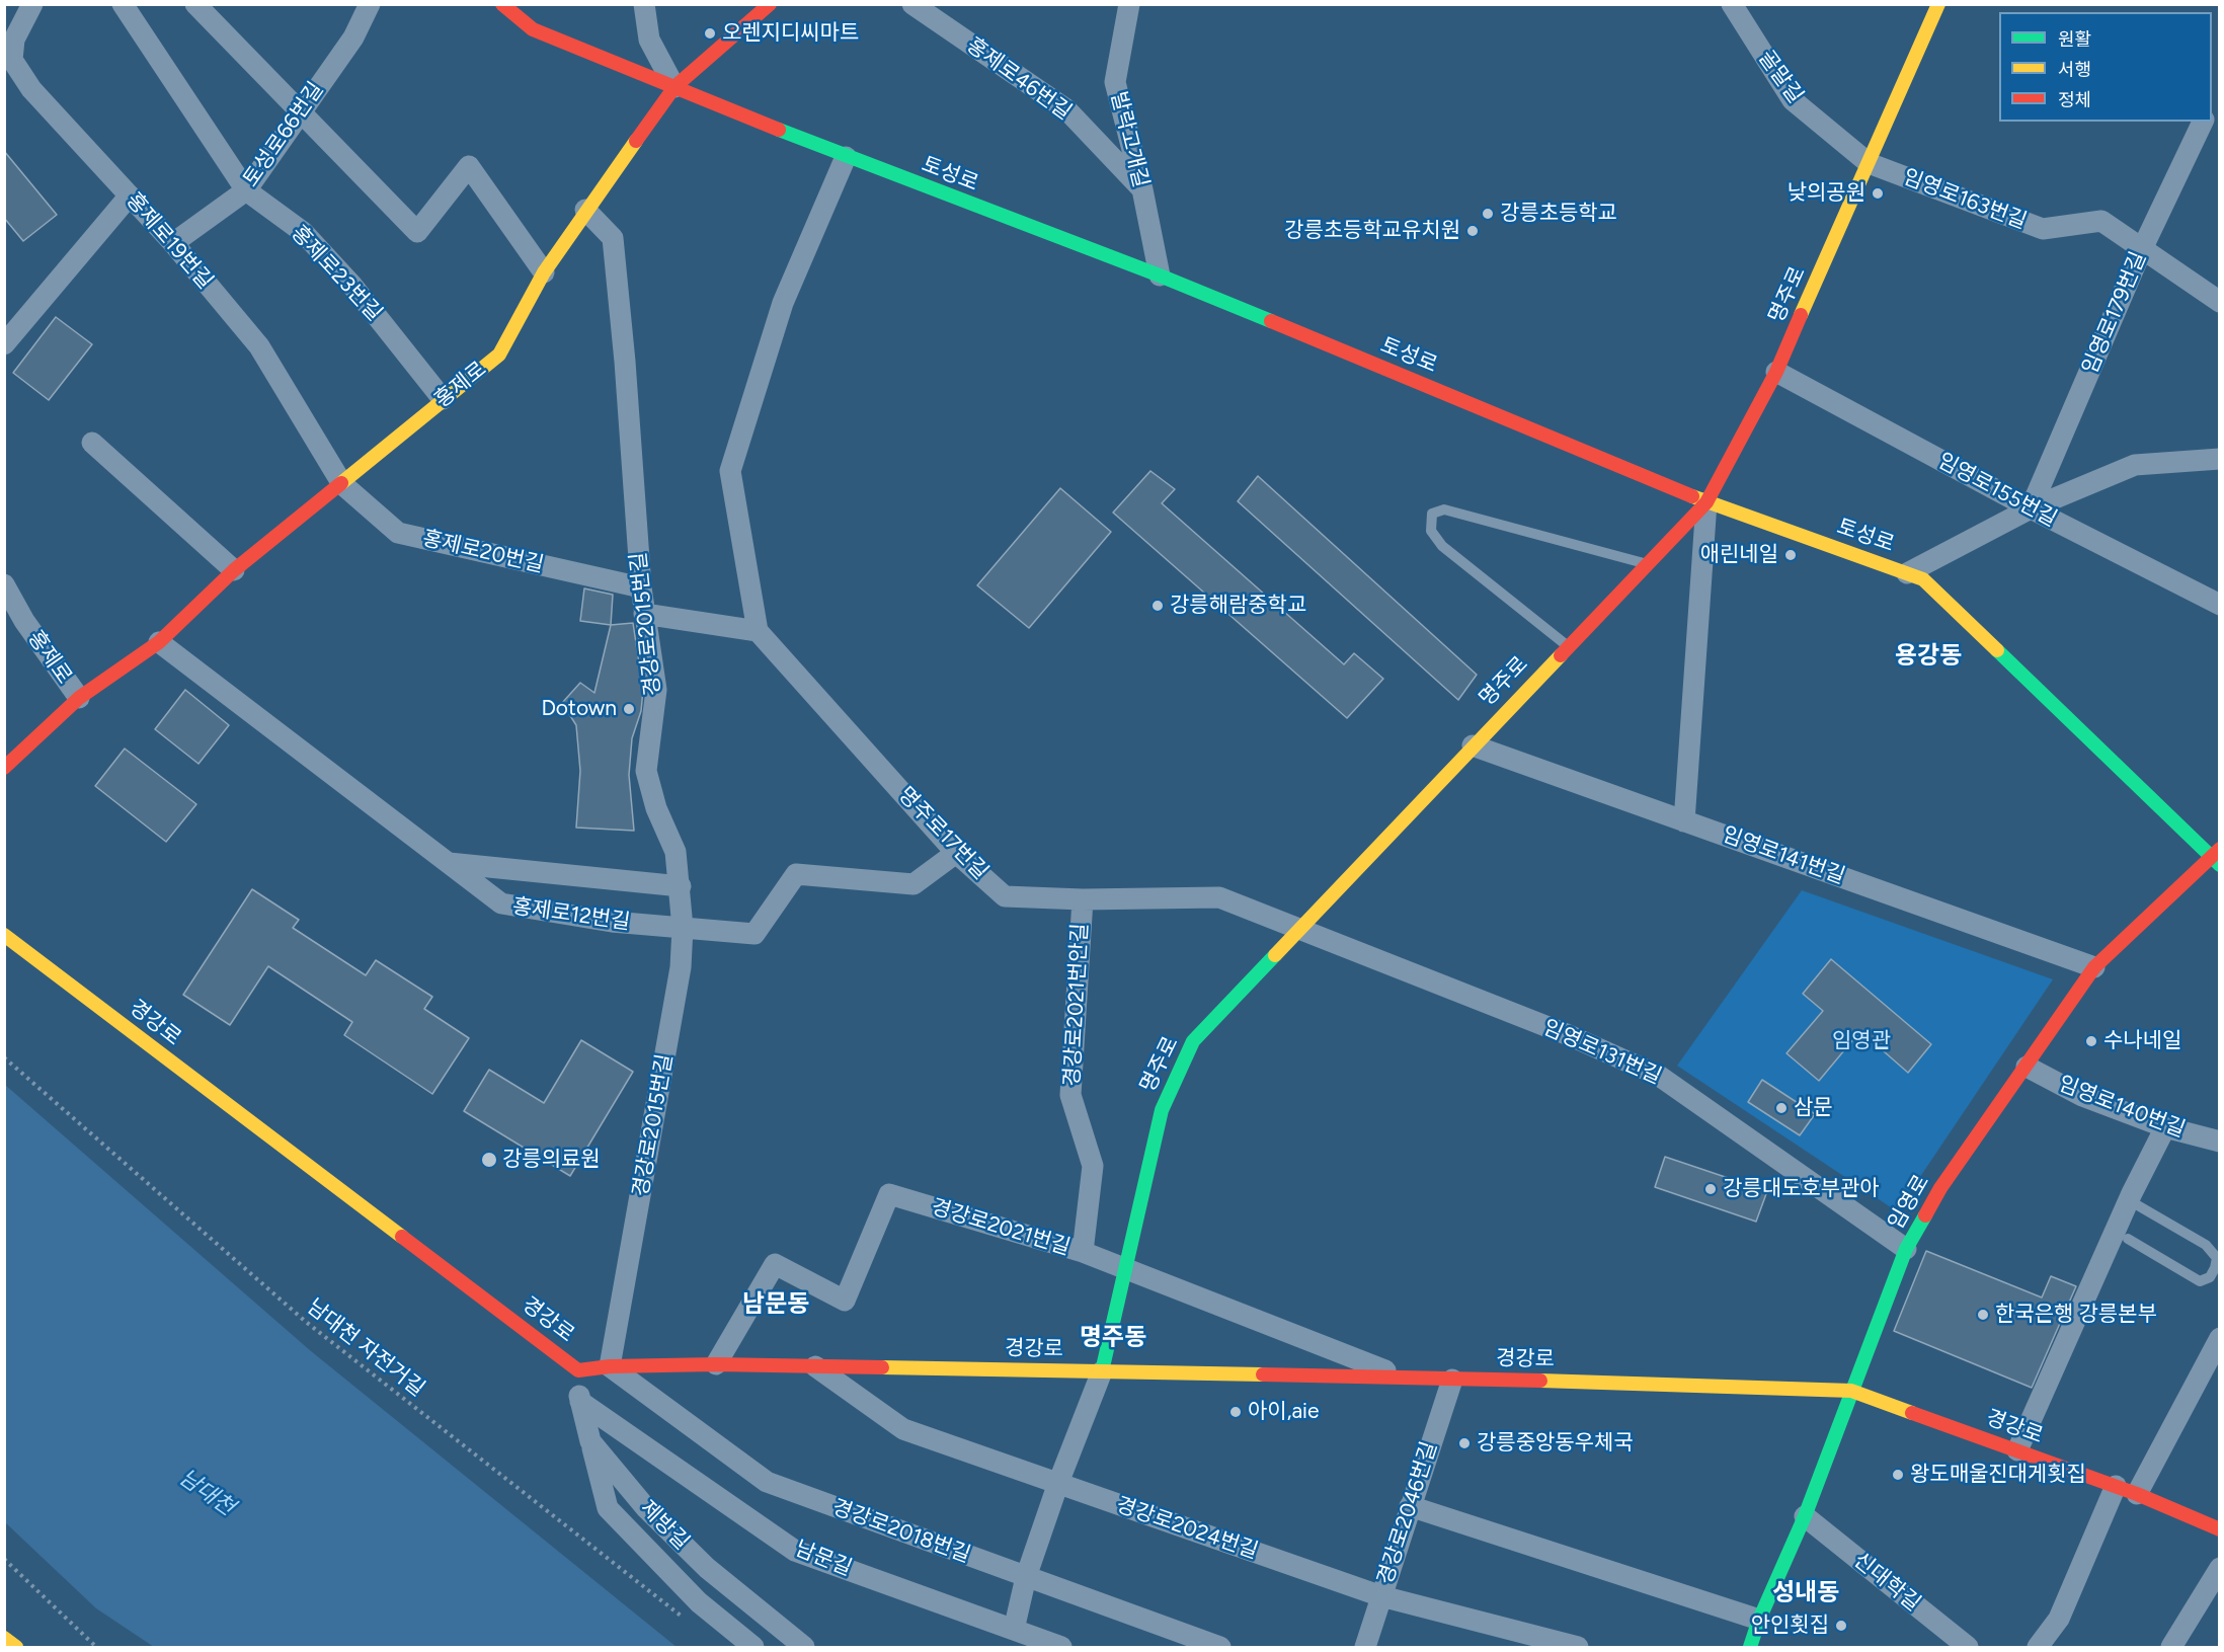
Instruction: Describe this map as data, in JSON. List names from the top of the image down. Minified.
{"streets":{"street":["골말길","홍제로46번길","토성로66번길","발락고개길","토성로","임영로163번길","홍제로19번길","홍제로23번길","명주로","임영로179번길","홍제로","임영로155번길","홍제로20번길","경강로2015번길","명주로17번길","임영로141번길","홍제로12번길","경강로2021번안길","경강로","임영로131번길","임영로140번길","임영로","경강로2021번길","경강로2046번길","제방길","경강로2024번길","경강로2018번길","남문길","신대학길"],"path":["남대천 자전거길"]},"crossings":[["골말길","임영로163번길"],["골말길","명주로"],["홍제로46번길","발락고개길"],["토성로66번길","홍제로19번길"],["토성로66번길","홍제로23번길"],["발락고개길","토성로"],["토성로","명주로"],["토성로","홍제로"],["토성로","임영로"],["임영로163번길","명주로"],["임영로163번길","임영로179번길"],["홍제로19번길","홍제로"],["홍제로19번길","홍제로20번길"],["홍제로23번길","홍제로"],["명주로","임영로155번길"],["명주로","명주로17번길"],["명주로","임영로141번길"],["명주로","경강로"],["명주로","임영로131번길"],["명주로","경강로2021번길"],["임영로179번길","임영로155번길"],["홍제로","홍제로20번길"],["홍제로","경강로2015번길"],["홍제로","홍제로12번길"],["홍제로20번길","경강로2015번길"],["경강로2015번길","홍제로12번길"],["경강로2015번길","경강로"],["경강로2015번길","경강로2018번길"],["명주로17번길","홍제로12번길"],["명주로17번길","경강로2021번안길"],["명주로17번길","임영로131번길"],["임영로141번길","임영로"],["경강로2021번안길","경강로2021번길"],["경강로","임영로"],["경강로","경강로2021번길"],["경강로","경강로2046번길"],["경강로","제방길"],["경강로","경강로2024번길"],["경강로","경강로2018번길"],["임영로131번길","임영로"],["임영로140번길","임영로"],["임영로","신대학길"],["경강로2046번길","경강로2024번길"],["제방길","남문길"]],"districts":["용강동","남문동","명주동","성내동"],"water":["남대천"],"parks":["임영관"],"places":["오렌지디씨마트","낮의공원","강릉초등학교","강릉초등학교유치원","애린네일","강릉해람중학교","Dotown","수나네일","삼문","강릉의료원","강릉대도호부관아","한국은행 강릉본부","아이,aie","강릉중앙동우체국","왕도매울진대게횟집","안인횟집"],"legend":["원활","서행","정체"]}
